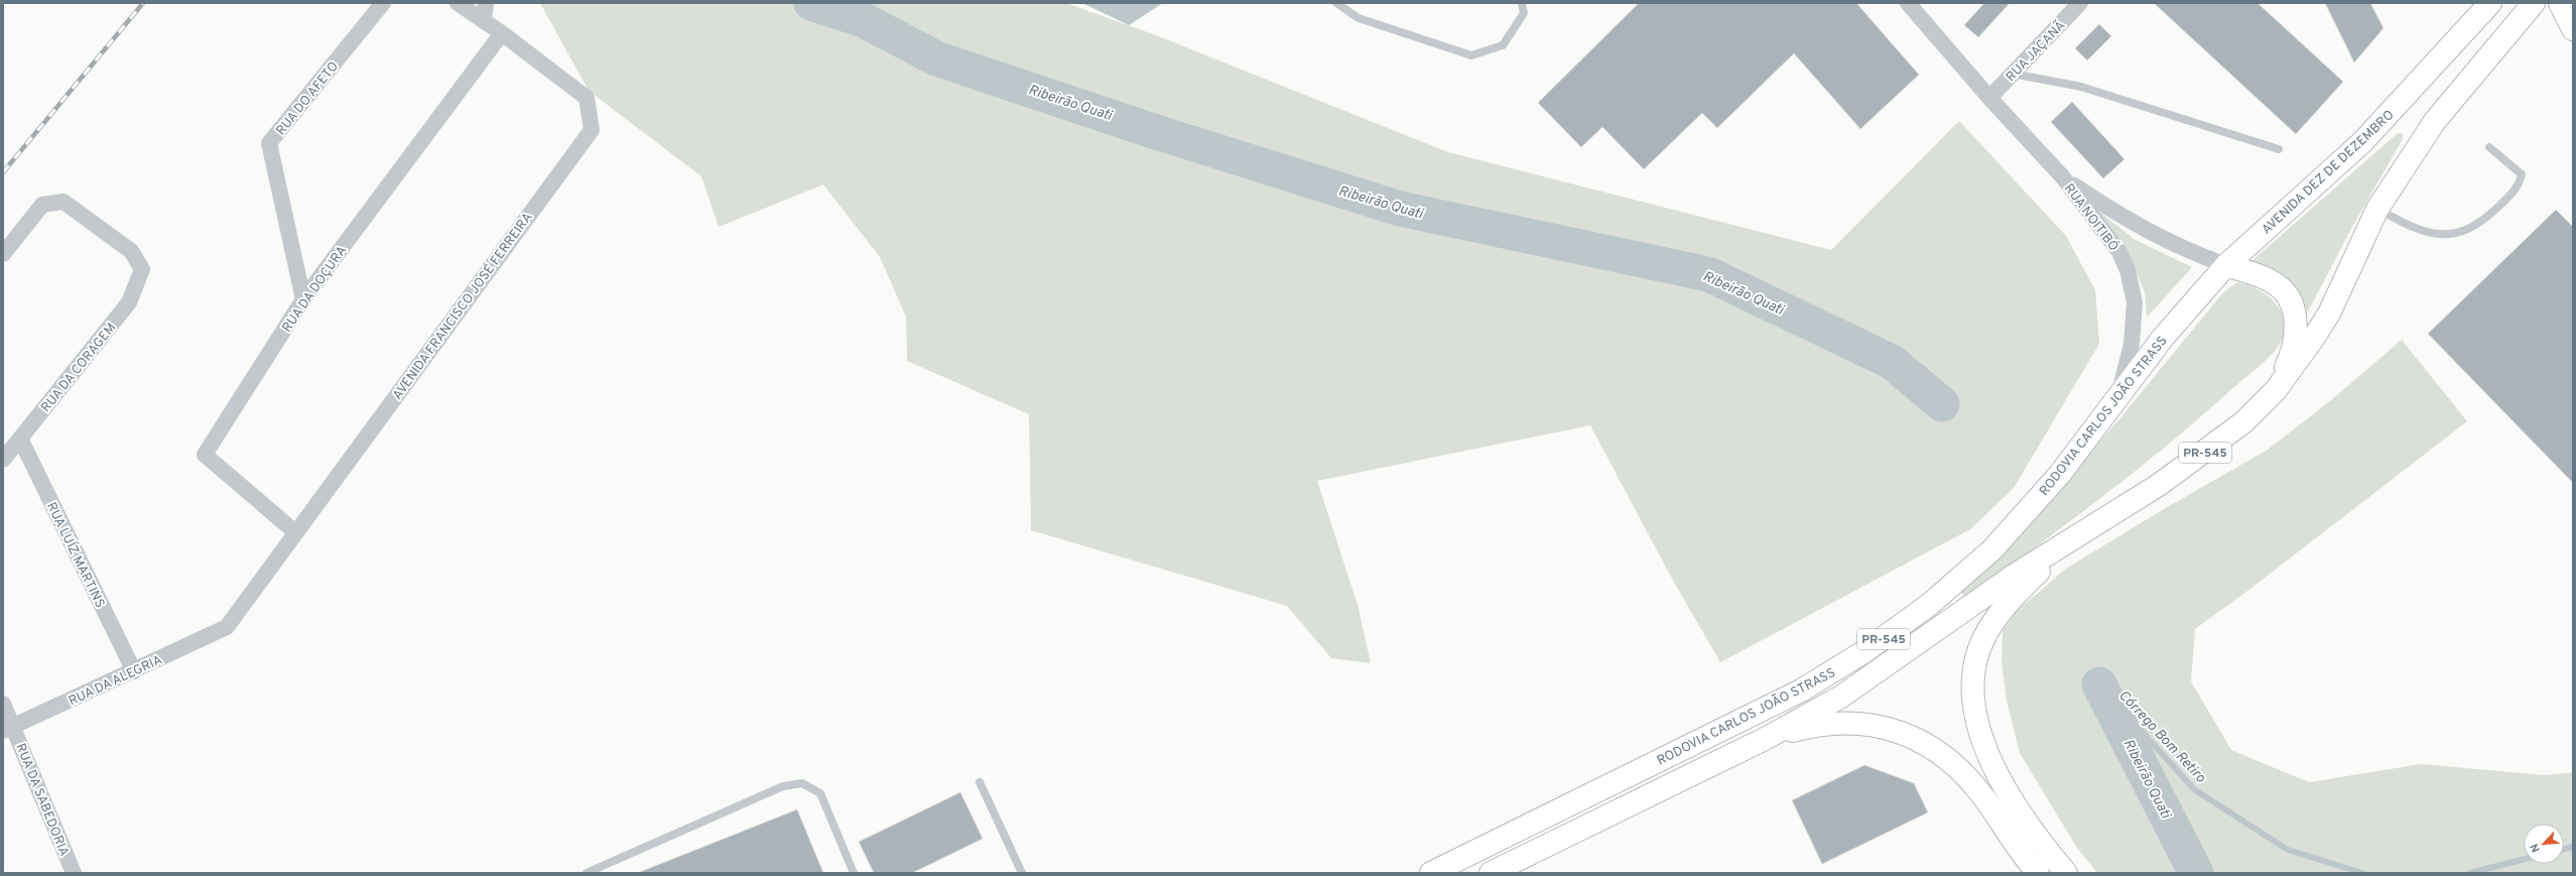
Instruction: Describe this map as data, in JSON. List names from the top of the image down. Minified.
{"streets":{"highway":["AVENIDA DEZ DE DEZEMBRO","RODOVIA CARLOS JOÃO STRASS","PR-545"],"street":["RUA JAÇANÃ","RUA DO AFETO","RUA NOITIBÓ","RUA DA DOÇURA","AVENIDA FRANCISCO JOSÉ FERREIRA","RUA DA CORAGEM","RUA LUÍZ MARTINS","RUA DA ALEGRIA","RUA DA SABEDORIA"]},"crossings":[["RUA JAÇANÃ","RUA NOITIBÓ"],["RUA DO AFETO","RUA DA DOÇURA"],["AVENIDA DEZ DE DEZEMBRO","RUA NOITIBÓ"],["AVENIDA DEZ DE DEZEMBRO","RODOVIA CARLOS JOÃO STRASS"],["RUA NOITIBÓ","RODOVIA CARLOS JOÃO STRASS"],["RUA DA DOÇURA","AVENIDA FRANCISCO JOSÉ FERREIRA"],["AVENIDA FRANCISCO JOSÉ FERREIRA","RUA DA ALEGRIA"],["RUA DA CORAGEM","RUA LUÍZ MARTINS"],["RUA LUÍZ MARTINS","RUA DA ALEGRIA"],["RUA DA ALEGRIA","RUA DA SABEDORIA"]],"water":["Ribeirão Quati","Córrego Bom Retiro"],"north":"bottom left"}
